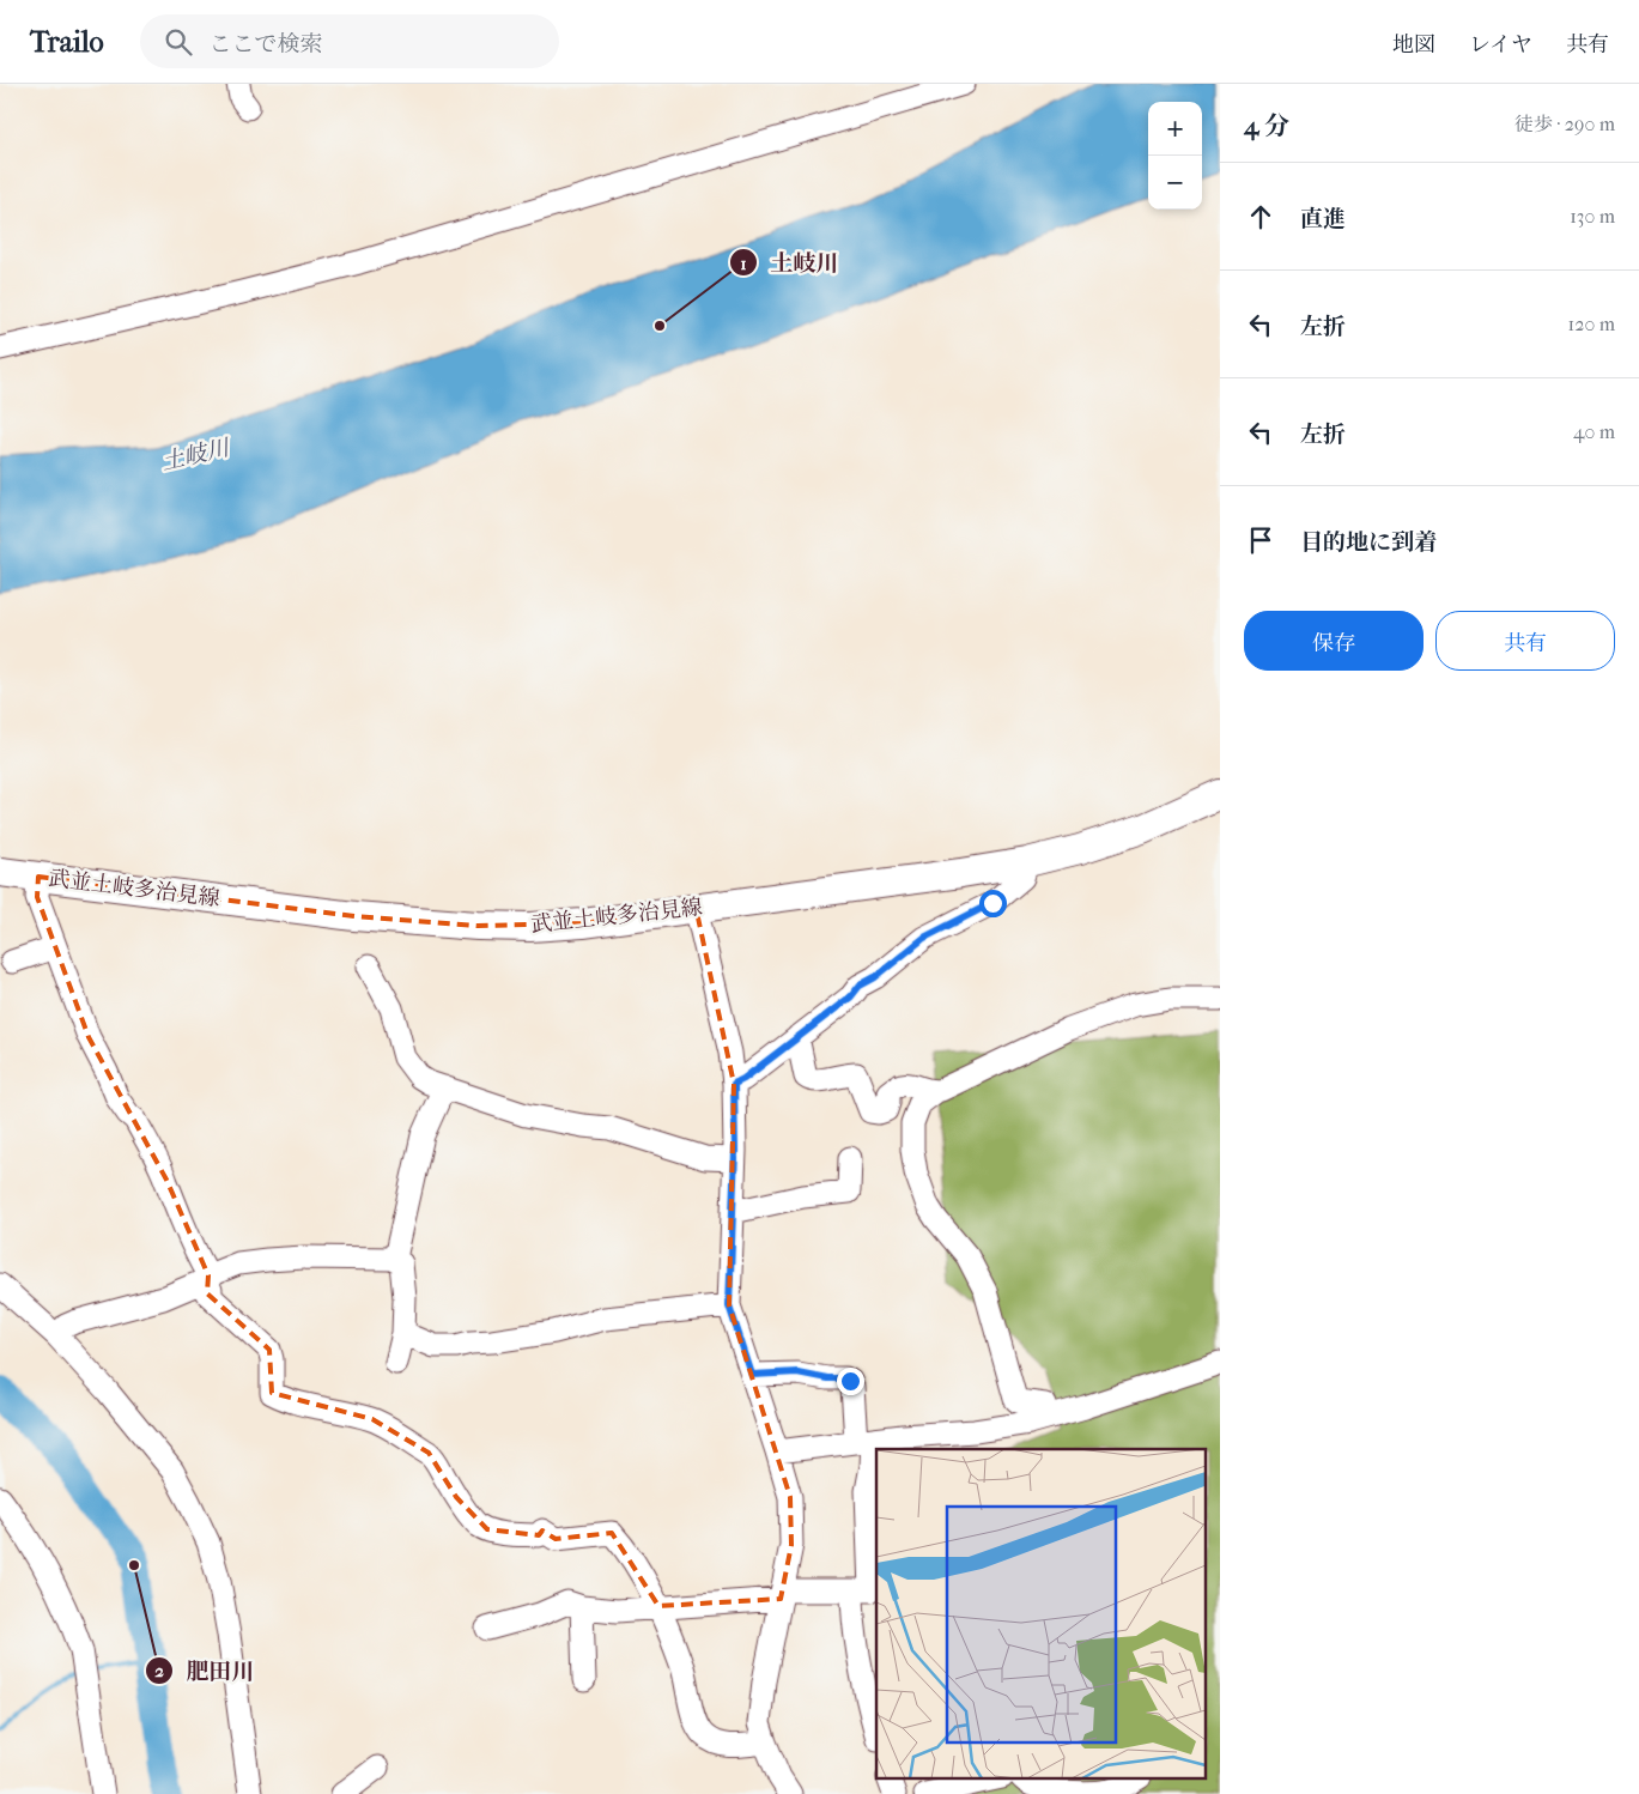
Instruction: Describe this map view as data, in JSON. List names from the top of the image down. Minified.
{"streets":{"main road":["武並土岐多治見線"]},"water":["土岐川"],"places":["土岐川","肥田川"],"page":{"header":"Trailo","search":"ここで検索","nav":["地図","レイヤ","共有"],"heading":["4 分","徒歩 · 290 m"],"map_buttons":["+","−"],"list":[["直進","130 m"],["左折","120 m"],["左折","40 m"],"目的地に到着"],"buttons":["保存","共有"]}}
